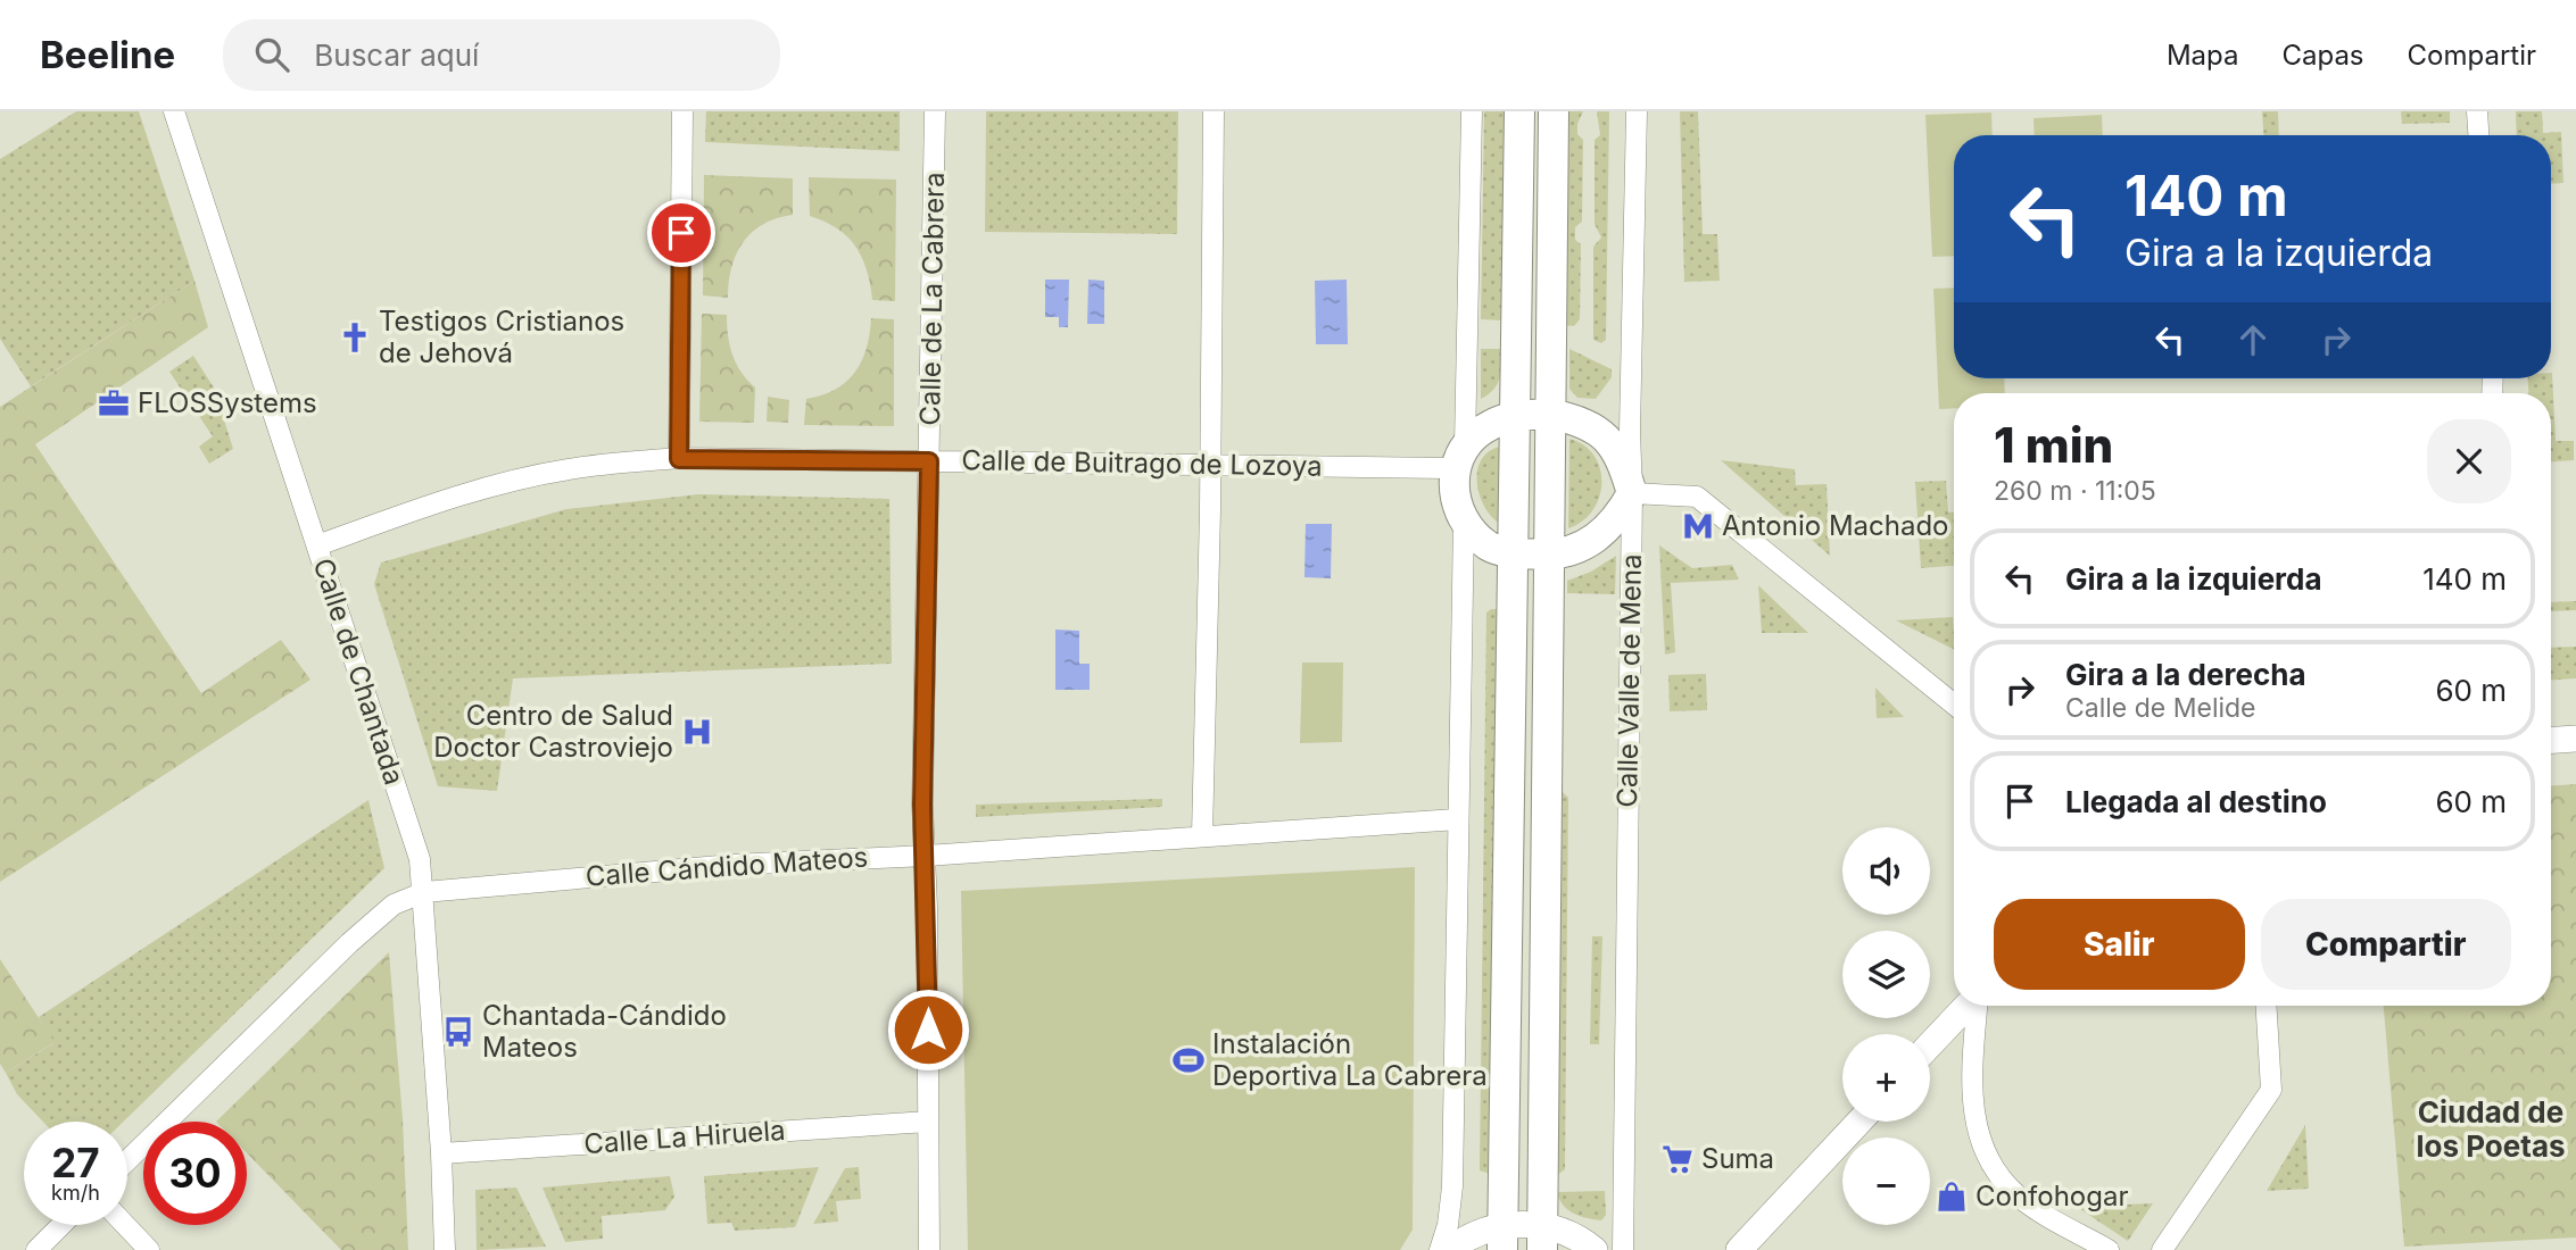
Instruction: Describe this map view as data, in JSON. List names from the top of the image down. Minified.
{"streets":{"street":["Calle de La Cabrera","Calle de Buitrago de Lozoya","Calle de Chantada","Calle Valle de Mena","Calle Cándido Mateos","Calle La Hiruela"]},"crossings":[["Calle de La Cabrera","Calle de Buitrago de Lozoya"],["Calle de La Cabrera","Calle Cándido Mateos"],["Calle de La Cabrera","Calle La Hiruela"],["Calle de Buitrago de Lozoya","Calle de Chantada"],["Calle de Chantada","Calle Cándido Mateos"],["Calle de Chantada","Calle La Hiruela"]],"districts":["Ciudad de los Poetas"],"places":{"church":["Testigos Cristianos de Jehová"],"office":["FLOSSystems"],"metro station":["Antonio Machado"],"hospital":["Centro de Salud Doctor Castroviejo"],"bus stop":["Chantada-Cándido Mateos"],"sports":["Instalación Deportiva La Cabrera"],"supermarket":["Suma"],"shop":["Confohogar"]},"page":{"header":"Beeline","search":"Buscar aquí","nav":["Mapa","Capas","Compartir"],"turn":["140 m","Gira a la izquierda"],"heading":["1 min","260 m · 11:05"],"list":[{"name":"Gira a la izquierda","value":"140 m"},{"name":"Gira a la derecha","note":"Calle de Melide","value":"60 m"},{"name":"Llegada al destino","value":"60 m"}],"map_buttons":["+","−"],"buttons":["Salir","Compartir"],"speed":"27 km/h","limit":"30"}}
